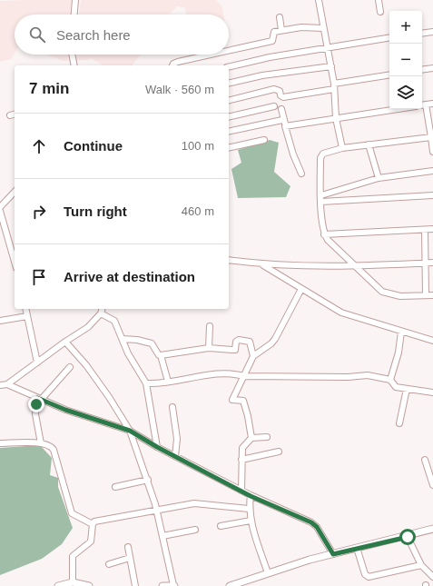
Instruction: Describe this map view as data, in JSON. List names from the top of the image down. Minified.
{"page":{"map_buttons":["+","−"],"search":"Search here","heading":["7 min","Walk · 560 m"],"list":[["Continue","100 m"],["Turn right","460 m"],"Arrive at destination"]}}
